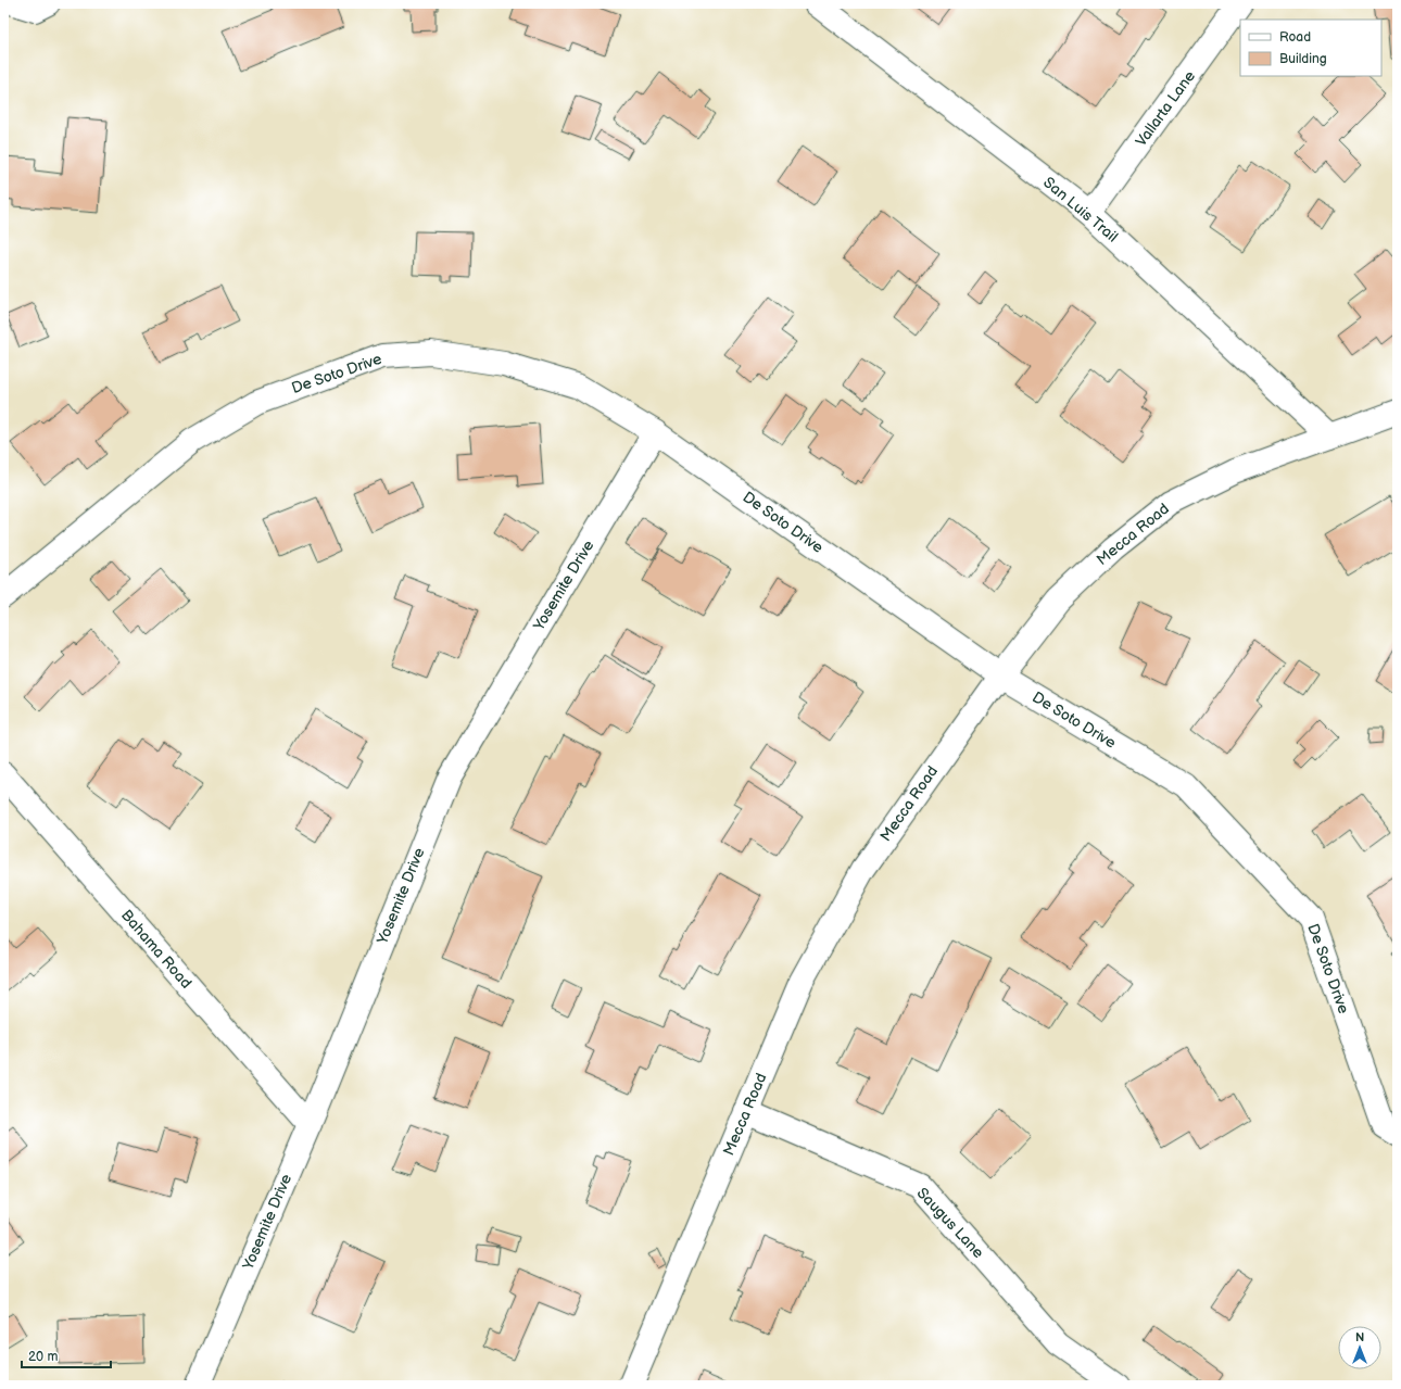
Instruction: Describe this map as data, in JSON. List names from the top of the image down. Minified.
{"streets":{"street":["Vallarta Lane","San Luis Trail","De Soto Drive","Mecca Road","Yosemite Drive","Bahama Road","Saugus Lane"]},"crossings":[["Vallarta Lane","San Luis Trail"],["San Luis Trail","Mecca Road"],["De Soto Drive","Mecca Road"],["De Soto Drive","Yosemite Drive"],["Mecca Road","Saugus Lane"],["Yosemite Drive","Bahama Road"]],"legend":["Road","Building"],"scale_bar":"20 m","north":"top"}
